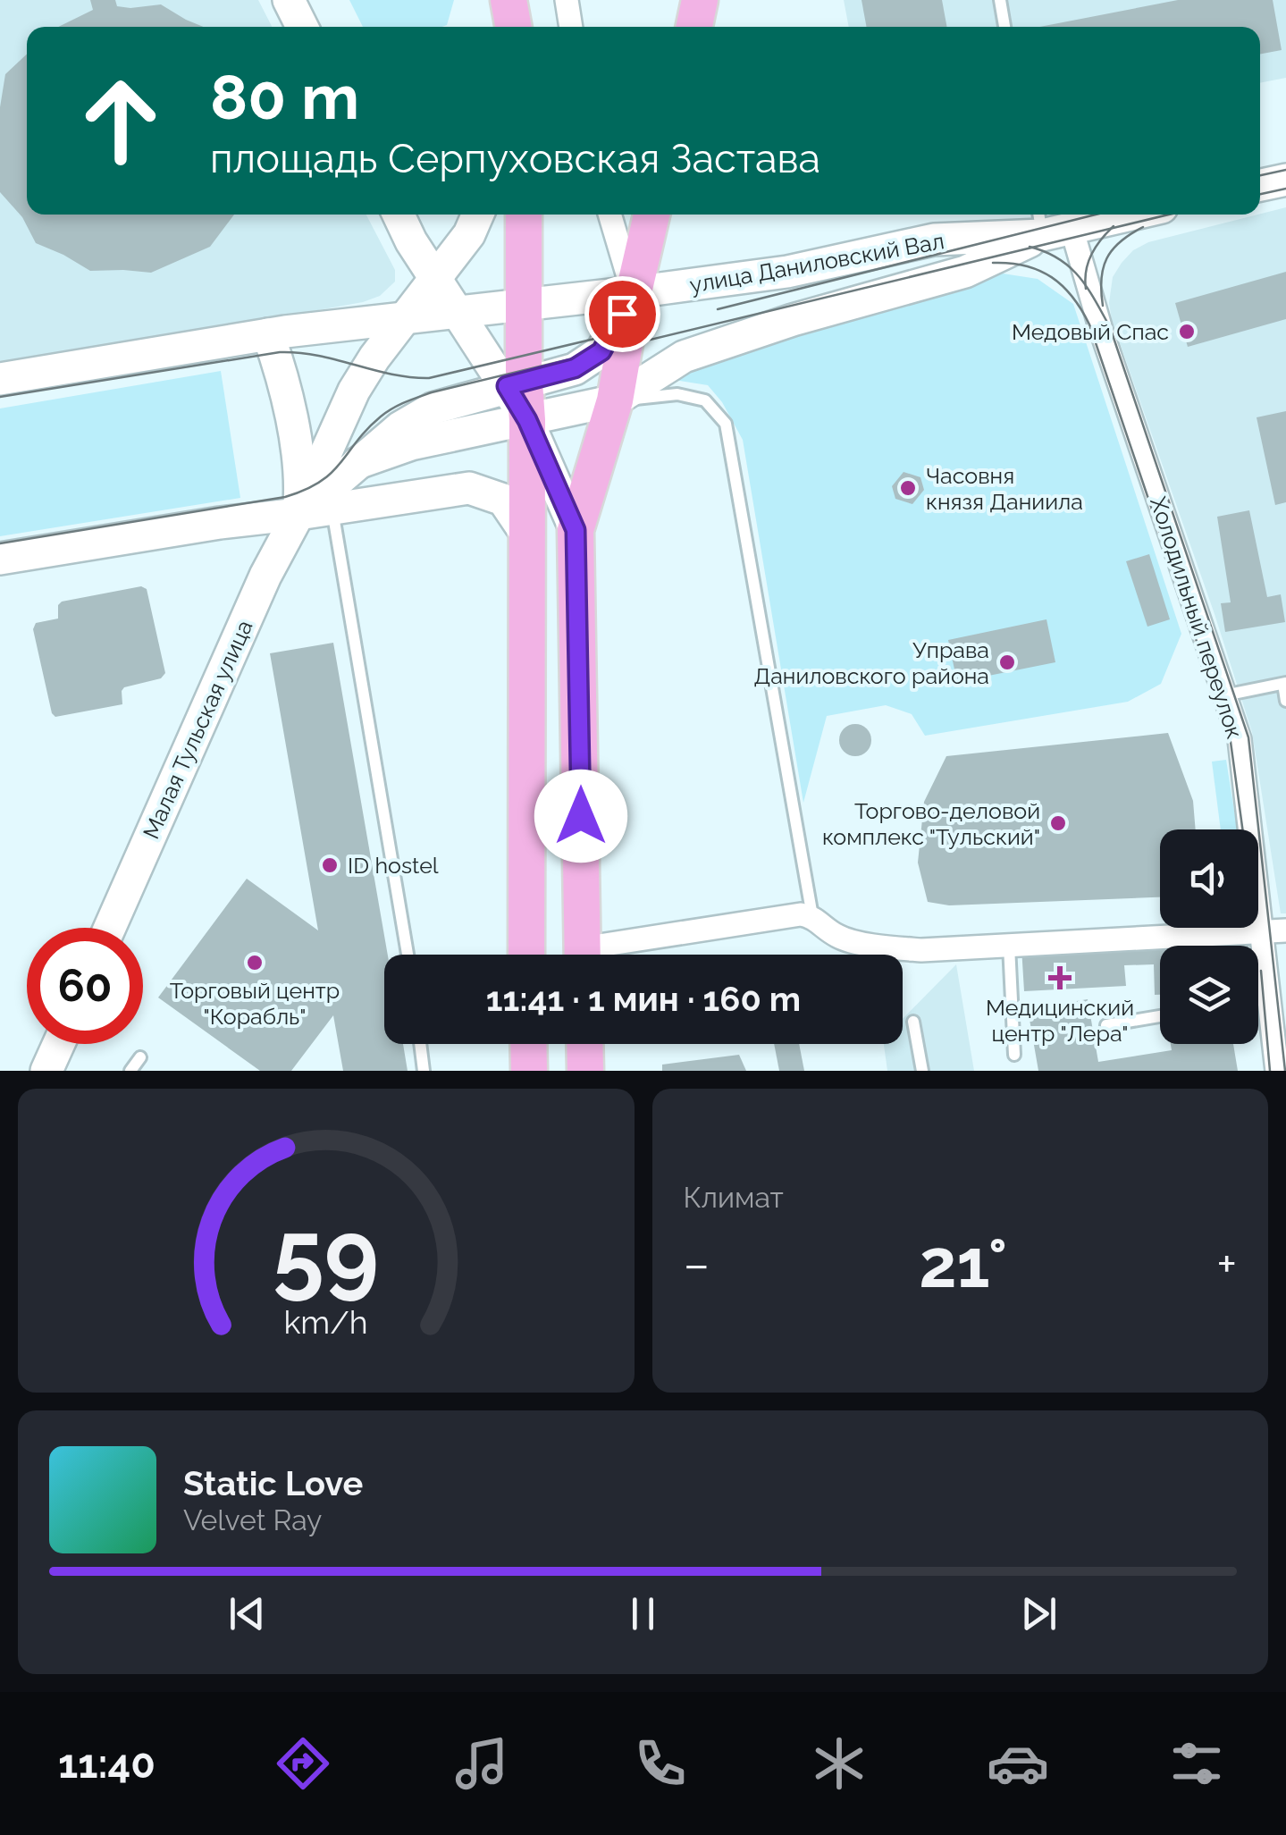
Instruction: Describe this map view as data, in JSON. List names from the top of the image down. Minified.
{"streets":{"main road":["улица Даниловский Вал","Малая Тульская улица"],"street":["Холодильный переулок"]},"crossings":[["улица Даниловский Вал","Холодильный переулок"]],"places":{"other":["Медовый Спас","Часовня князя Даниила","Управа Даниловского района","Торгово-деловой комплекс \"Тульский\"","ID hostel","Торговый центр \"Корабль\""],"health":["Медицинский центр \"Лера\""]},"page":{"turn":["80 m","площадь Серпуховская Застава"],"limit":"60","trip":"11:41 · 1 мин · 160 m","tile":"Климат","heat":["−","21°","+"],"song":["Static Love","Velvet Ray"],"tabs":"11:40","gauge":["59","km/h"]}}
